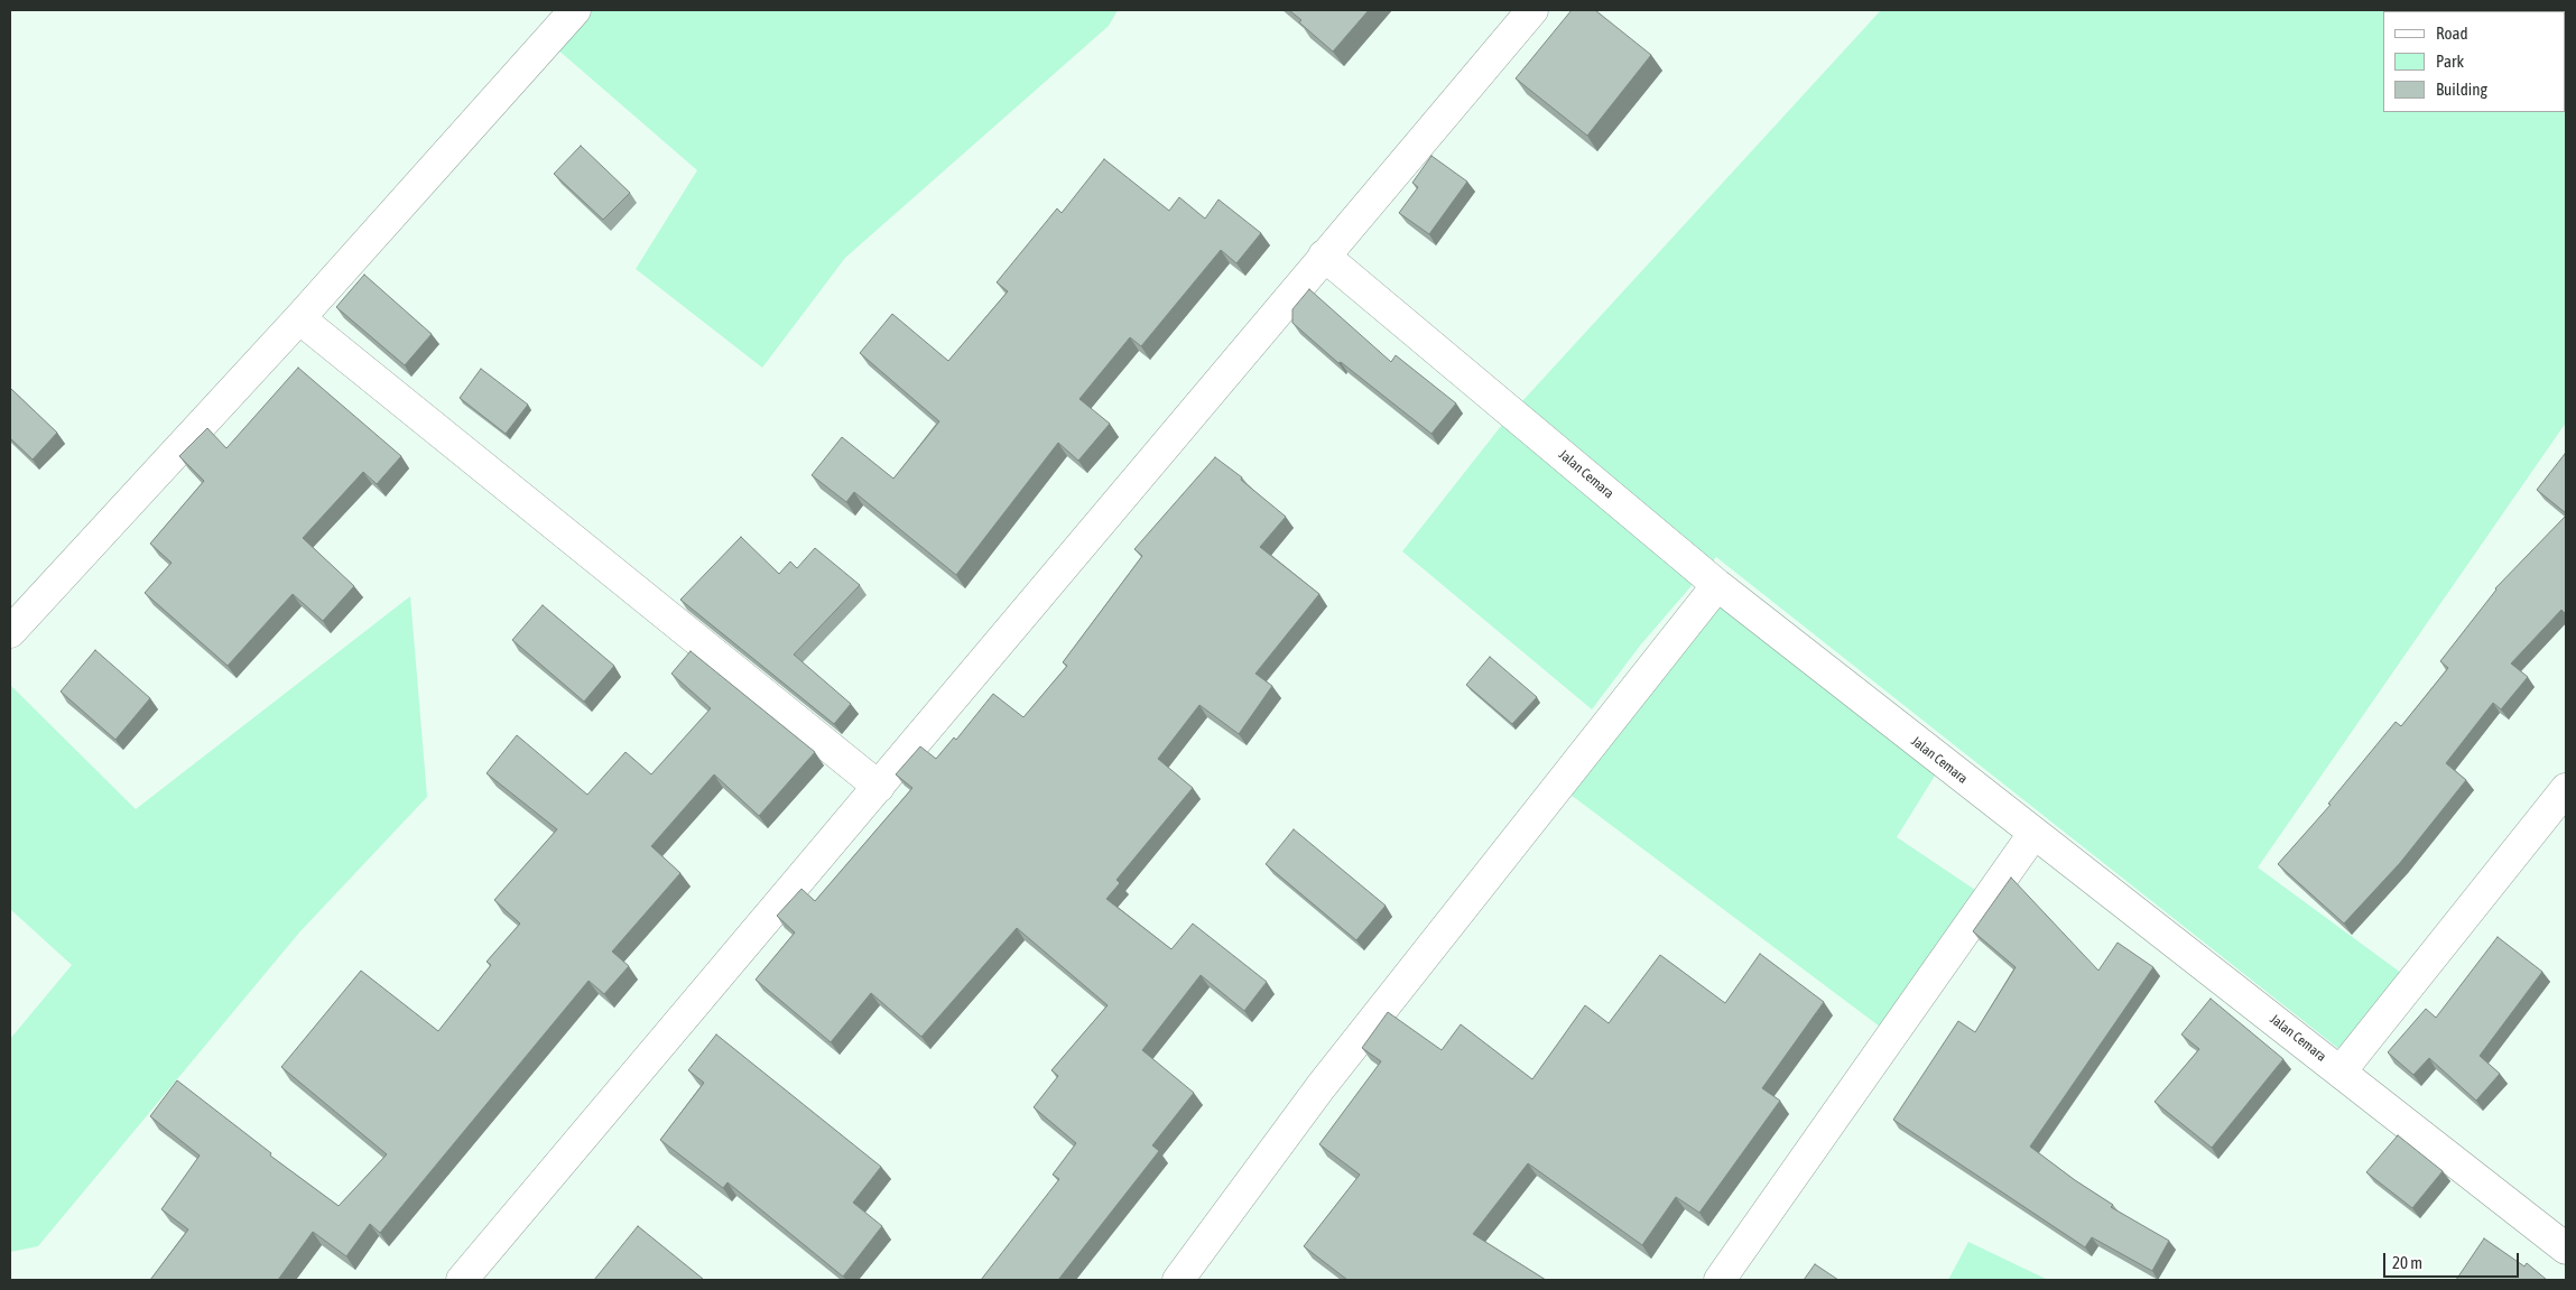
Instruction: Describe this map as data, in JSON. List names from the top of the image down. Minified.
{"streets":{"street":["Jalan Cemara"]},"legend":["Road","Park","Building"],"scale_bar":"20 m"}
